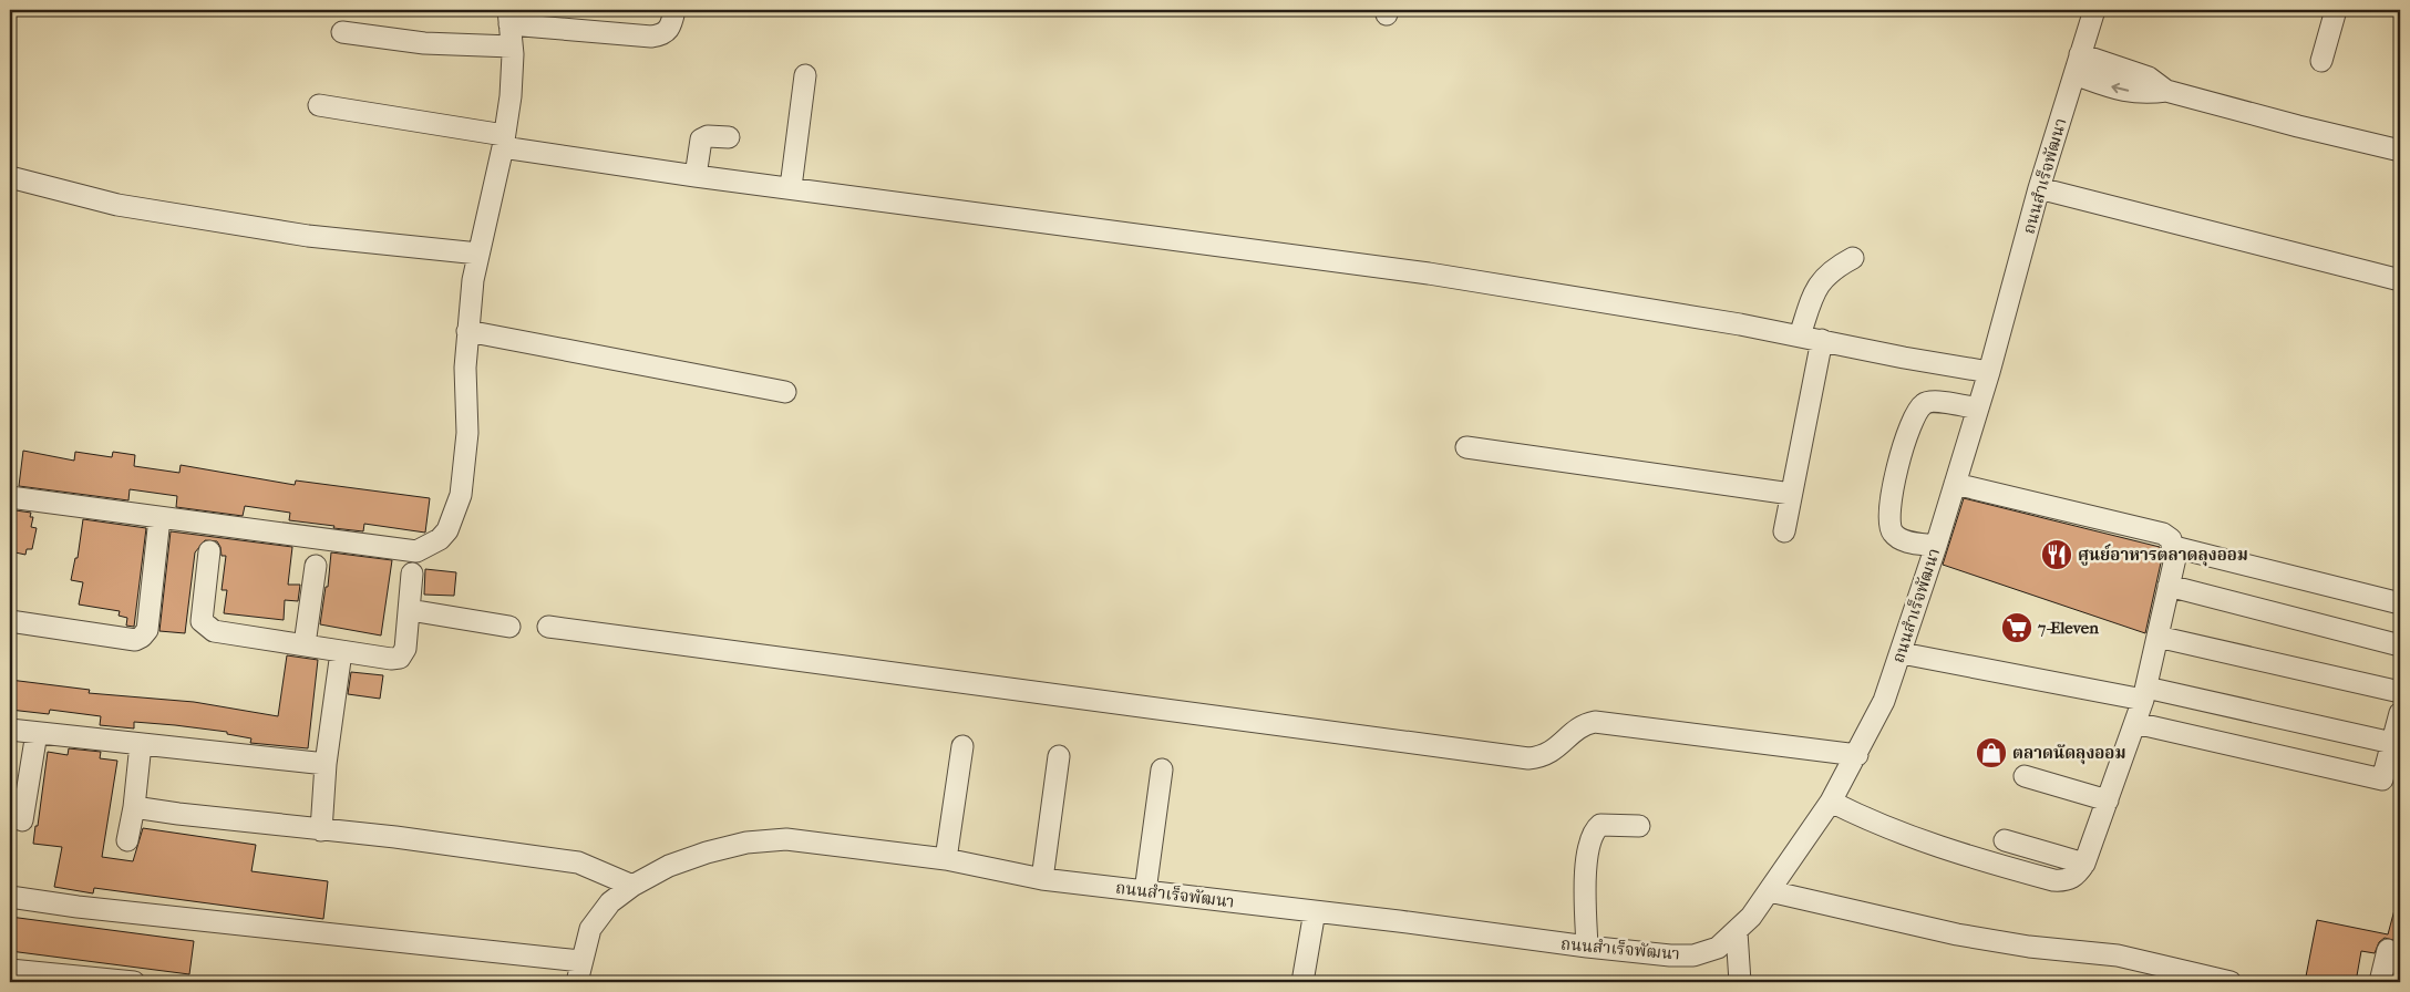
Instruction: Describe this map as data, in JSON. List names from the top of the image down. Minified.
{"streets":{"street":["ถนนสำเร็จพัฒนา"]},"places":{"restaurant":["ศูนย์อาหารตลาดลุงออม"],"supermarket":["7-Eleven"],"shop":["ตลาดนัดลุงออม"]}}
